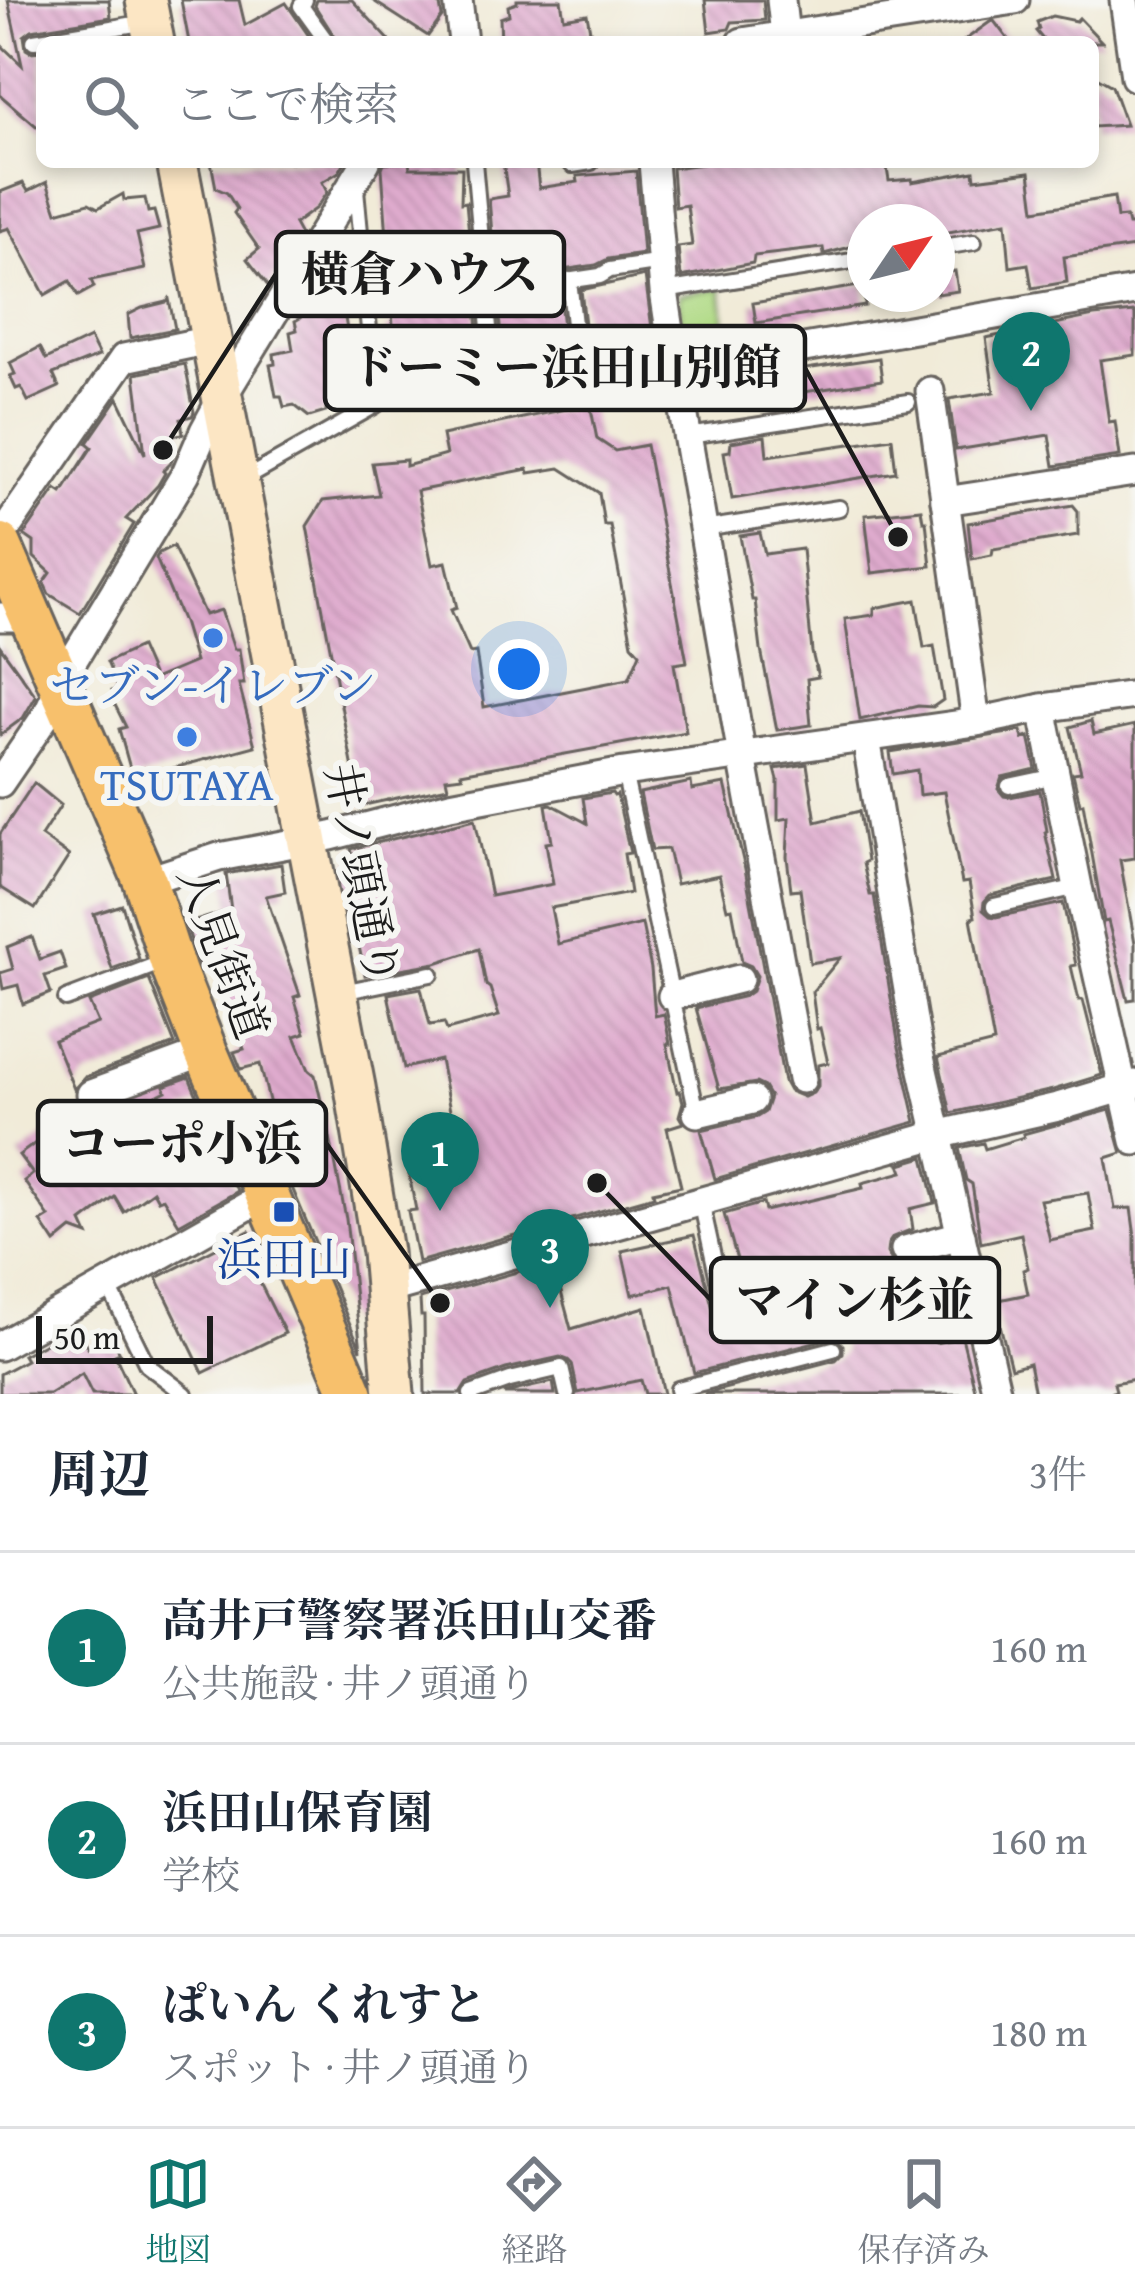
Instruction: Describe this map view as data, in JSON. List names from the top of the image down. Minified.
{"streets":{"main road":["井ノ頭通り","人見街道"]},"places":{"other":["横倉ハウス","ドーミー浜田山別館","セブン-イレブン","TSUTAYA","マイン杉並","コーポ小浜"],"transit":["浜田山"]},"scale_bar":"50 m","north":"top right","page":{"search":"ここで検索","pins":["2","1","3"],"scale":"50 m","heading":["周辺","3件"],"list":[{"mark":"1","name":"高井戸警察署浜田山交番","note":"公共施設 · 井ノ頭通り","value":"160 m"},{"mark":"2","name":"浜田山保育園","note":"学校","value":"160 m"},{"mark":"3","name":"ぱいん くれすと","note":"スポット · 井ノ頭通り","value":"180 m"}],"nav":["地図","経路","保存済み"]}}
